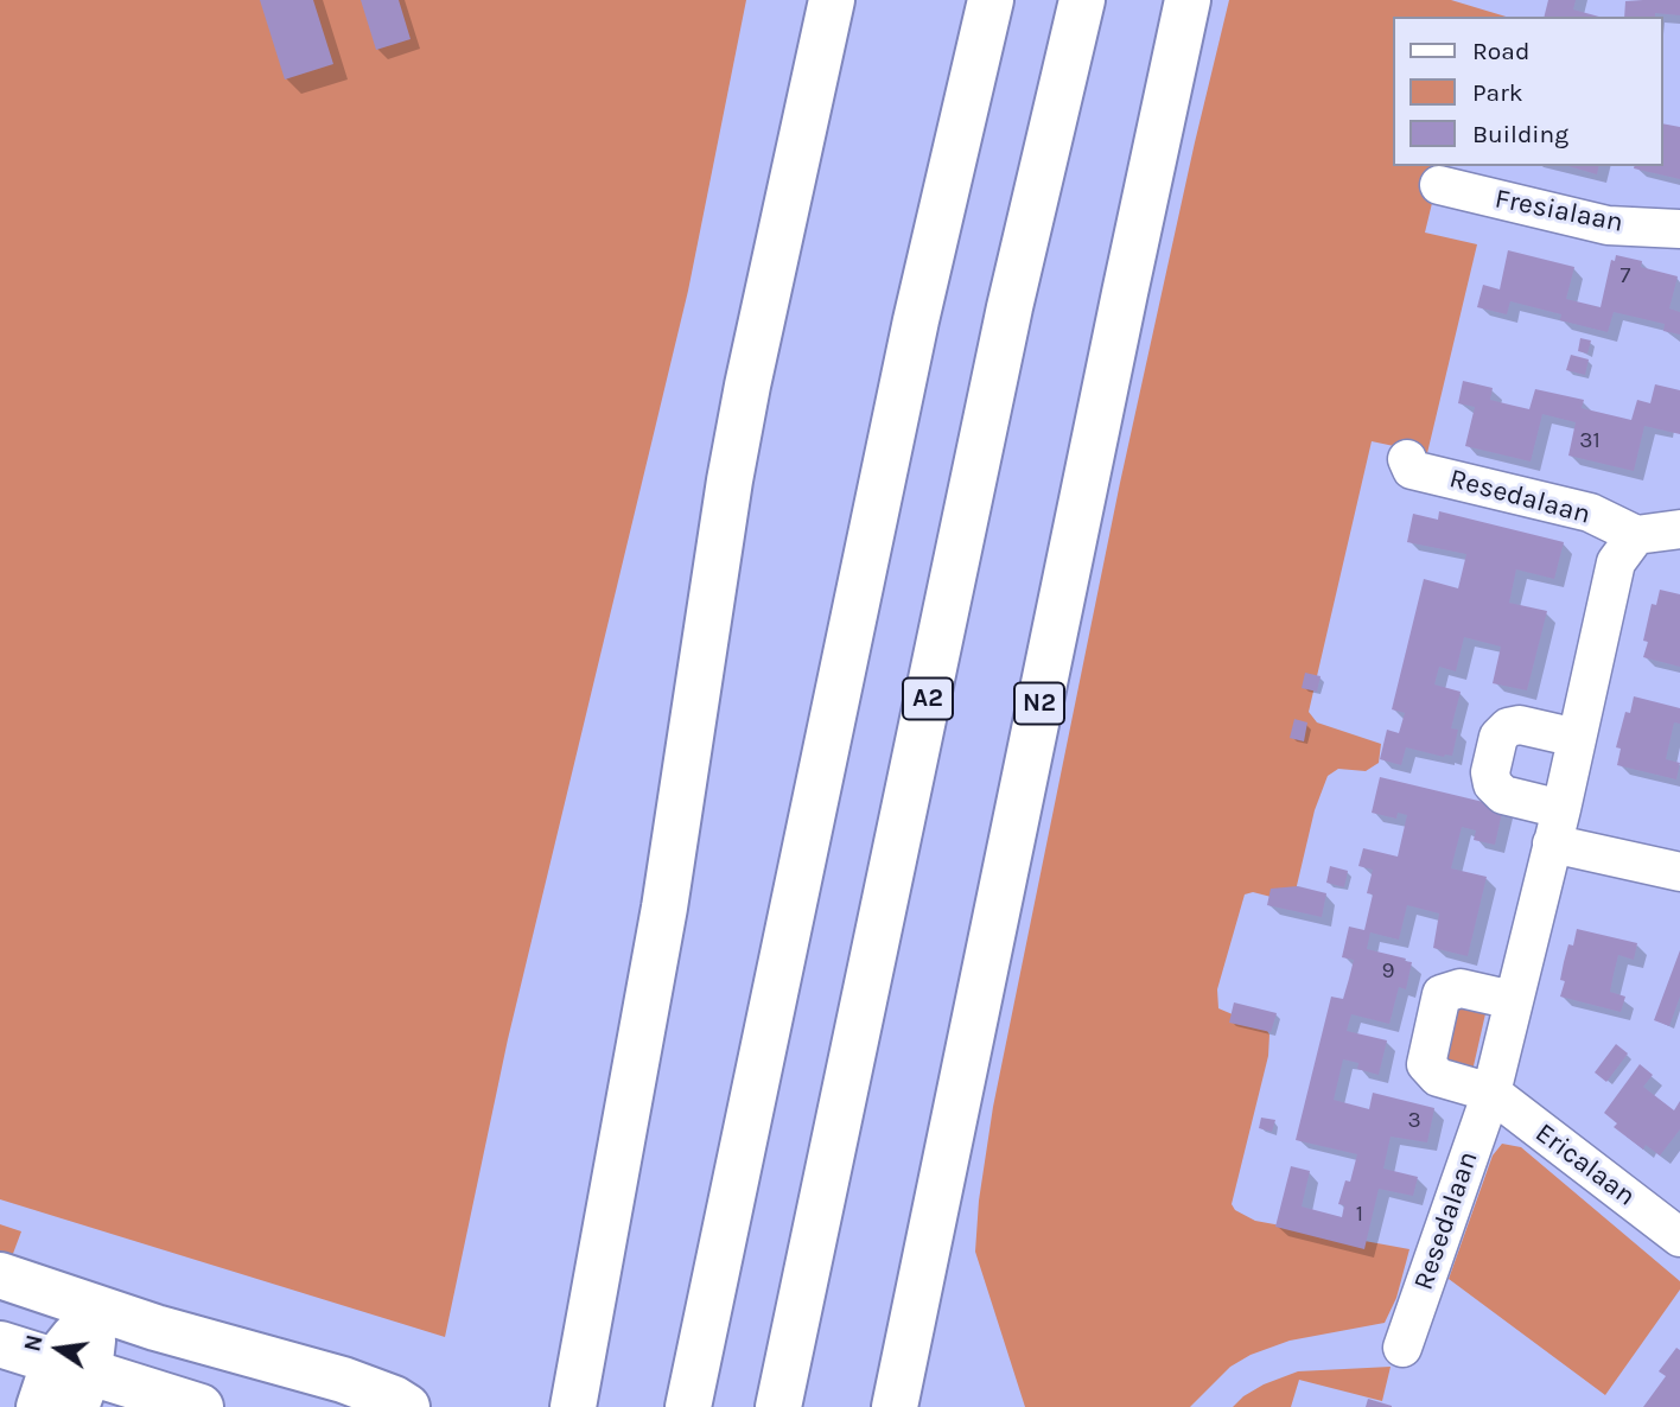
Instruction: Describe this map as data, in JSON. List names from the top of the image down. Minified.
{"streets":{"main road":["A2","N2"],"street":["Fresialaan","Resedalaan","Ericalaan"]},"crossings":[["Resedalaan","Ericalaan"]],"house_numbers":["7","31","9","3","1"],"legend":["Road","Park","Building"],"north":"left"}
